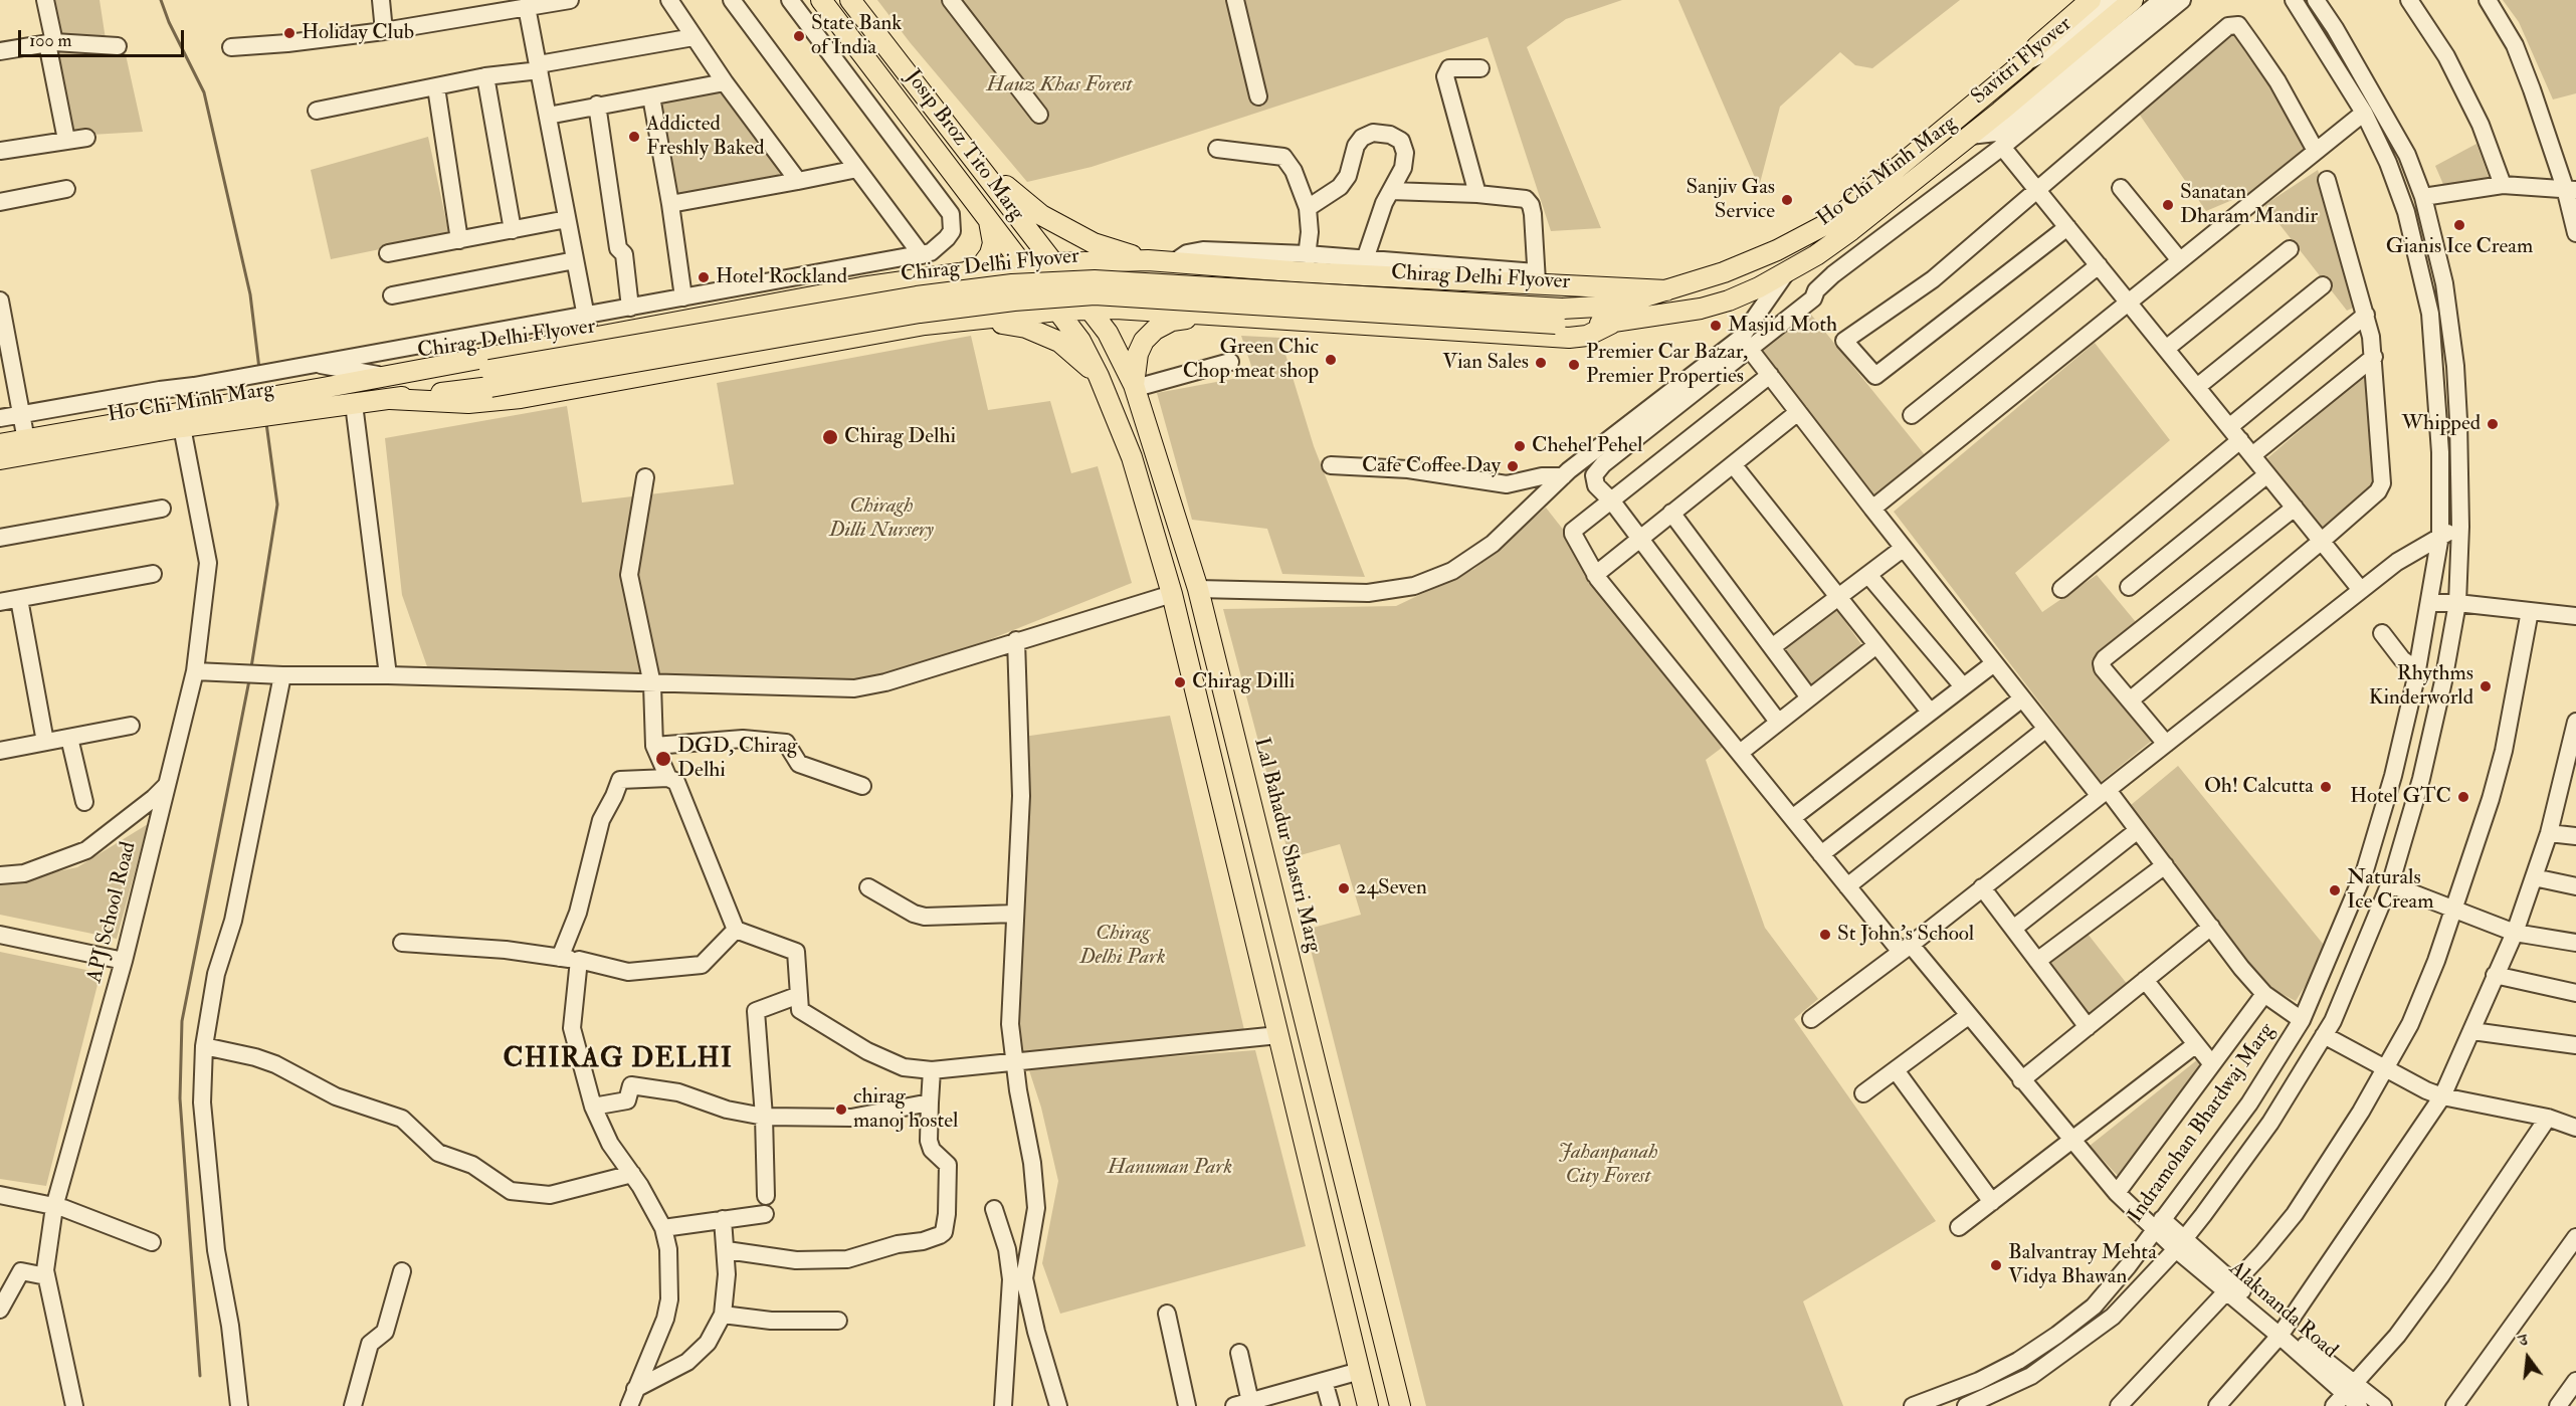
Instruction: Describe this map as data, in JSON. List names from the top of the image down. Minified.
{"streets":{"main road":["Savitri Flyover","Josip Broz Tito Marg","Ho Chi Minh Marg","Chirag Delhi Flyover","Lal Bahadur Shastri Marg"],"street":["APJ School Road","Indramohan Bhardwaj Marg","Alaknanda Road"]},"crossings":[["Savitri Flyover","Ho Chi Minh Marg"],["Josip Broz Tito Marg","Lal Bahadur Shastri Marg"],["Ho Chi Minh Marg","Chirag Delhi Flyover"],["Indramohan Bhardwaj Marg","Alaknanda Road"]],"districts":["CHIRAG DELHI"],"parks":["Hauz Khas Forest","Chiragh Dilli Nursery","Chirag Delhi Park","Jahanpanah City Forest","Hanuman Park"],"places":["Holiday Club","State Bank of India","Addicted Freshly Baked","Sanjiv Gas Service","Sanatan Dharam Mandir","Gianis Ice Cream","Hotel Rockland","Masjid Moth","Green Chic Chop meat shop","Vian Sales","Premier Car Bazar, Premier Properties","Whipped","Chirag Delhi","Chehel Pehel","Cafe Coffee Day","Chirag Dilli","Rhythms Kinderworld","DGD, Chirag Delhi","Oh! Calcutta","Hotel GTC","24Seven","Naturals Ice Cream","St John's School","chirag manoj hostel","Balvantray Mehta Vidya Bhawan"],"scale_bar":"100 m","north":"top"}
